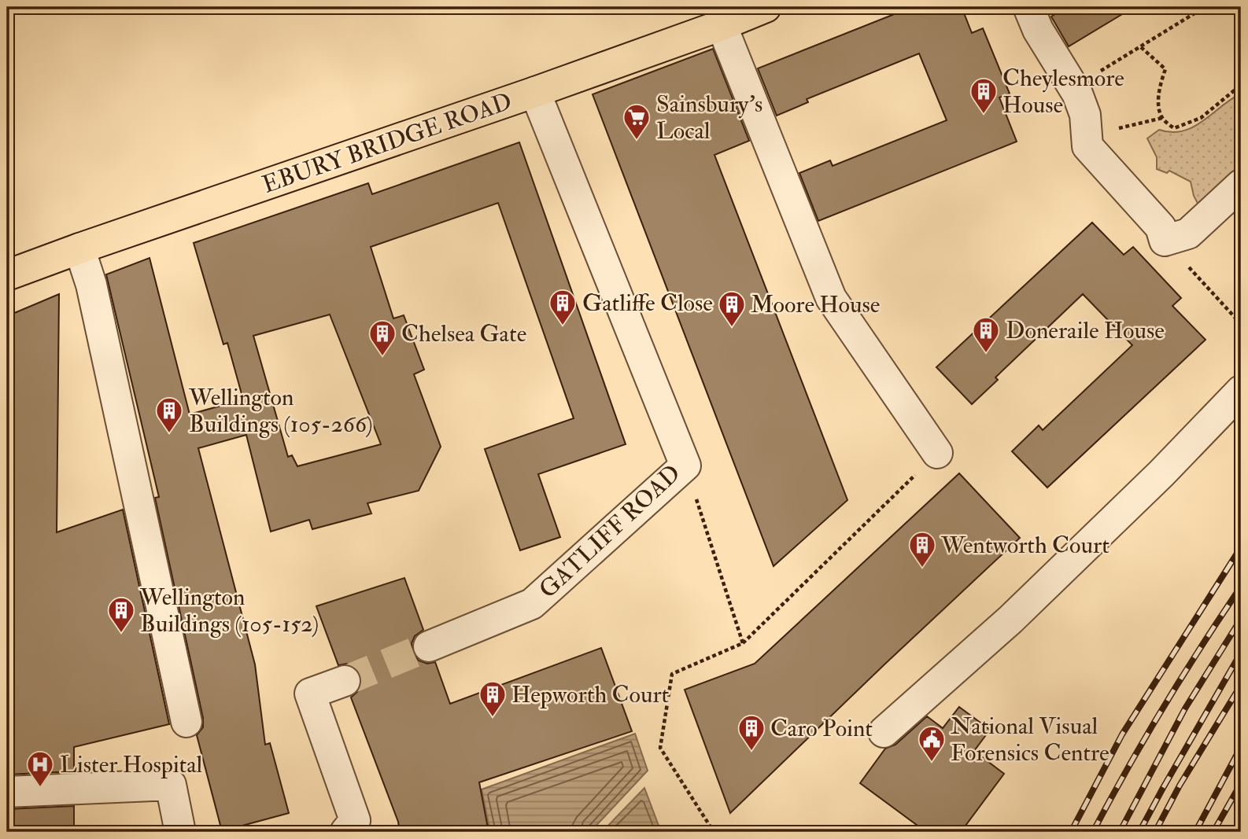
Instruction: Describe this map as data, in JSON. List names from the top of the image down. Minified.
{"streets":{"main road":["EBURY BRIDGE ROAD"],"street":["GATLIFF ROAD"]},"crossings":[["EBURY BRIDGE ROAD","GATLIFF ROAD"]],"places":{"building":["Cheylesmore House","Gatliffe Close","Moore House","Doneraile House","Chelsea Gate","Wellington Buildings (105-266)","Wentworth Court","Wellington Buildings (105-152)","Hepworth Court","Caro Point"],"supermarket":["Sainsbury's Local"],"public building":["National Visual Forensics Centre"],"hospital":["Lister Hospital"]}}
